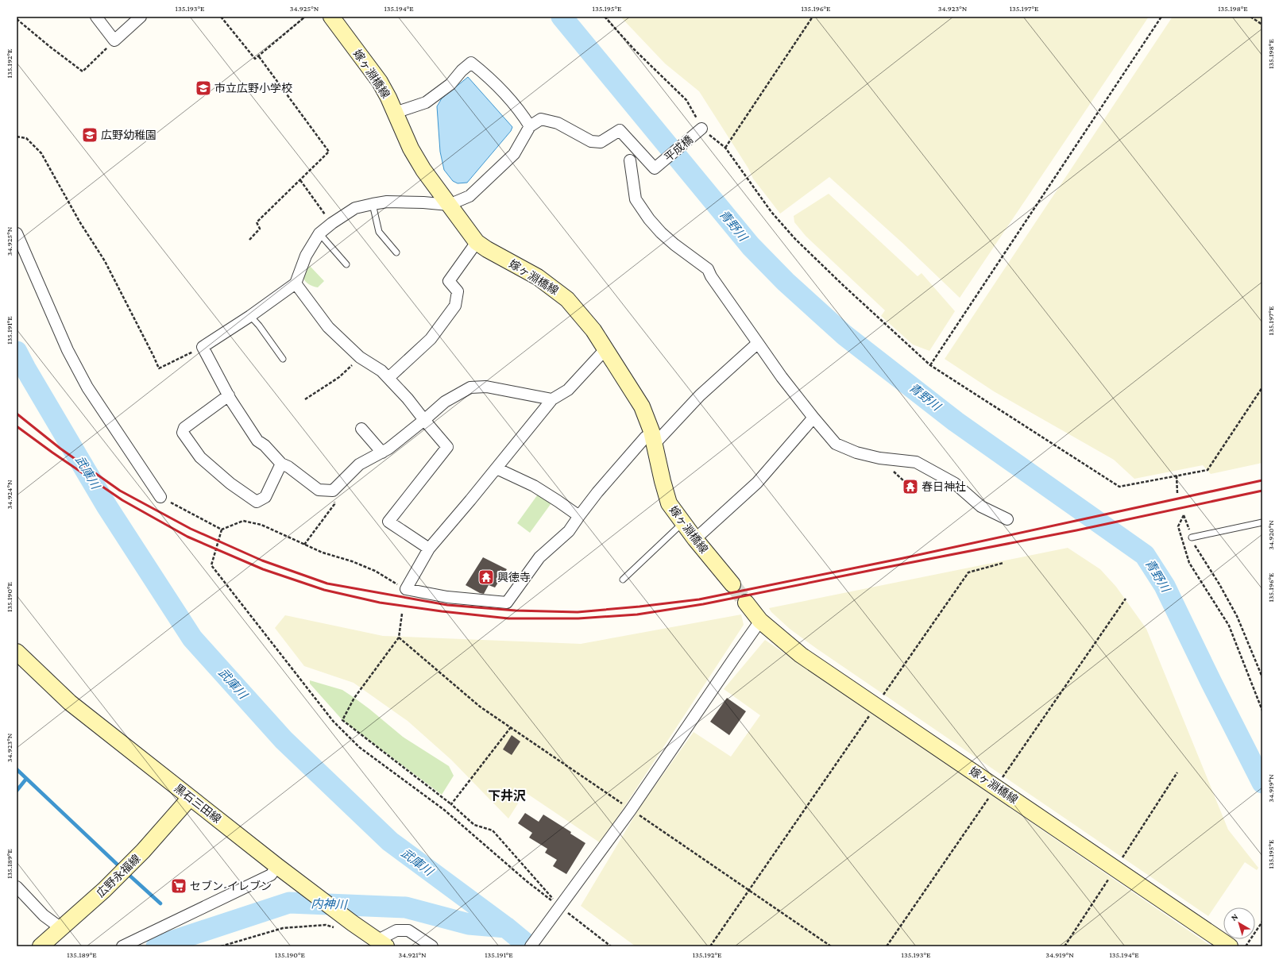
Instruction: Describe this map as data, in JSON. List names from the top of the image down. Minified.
{"streets":{"street":["嫁ヶ淵橋線","平成橋","黒石三田線","広野永福線"]},"crossings":[["黒石三田線","広野永福線"]],"districts":["下井沢"],"water":["青野川","武庫川","内神川"],"places":{"school or university":["市立広野小学校","広野幼稚園"],"temple":["春日神社","興徳寺"],"supermarket":["セブン-イレブン"]},"north":"top left","coordinates":["135.193°E","34.925°N","135.194°E","135.195°E","135.196°E","34.923°N","135.197°E","135.198°E","135.192°E","135.191°E","34.924°N","34.920°N","135.190°E","34.919°N","135.189°E","34.921°N"]}
